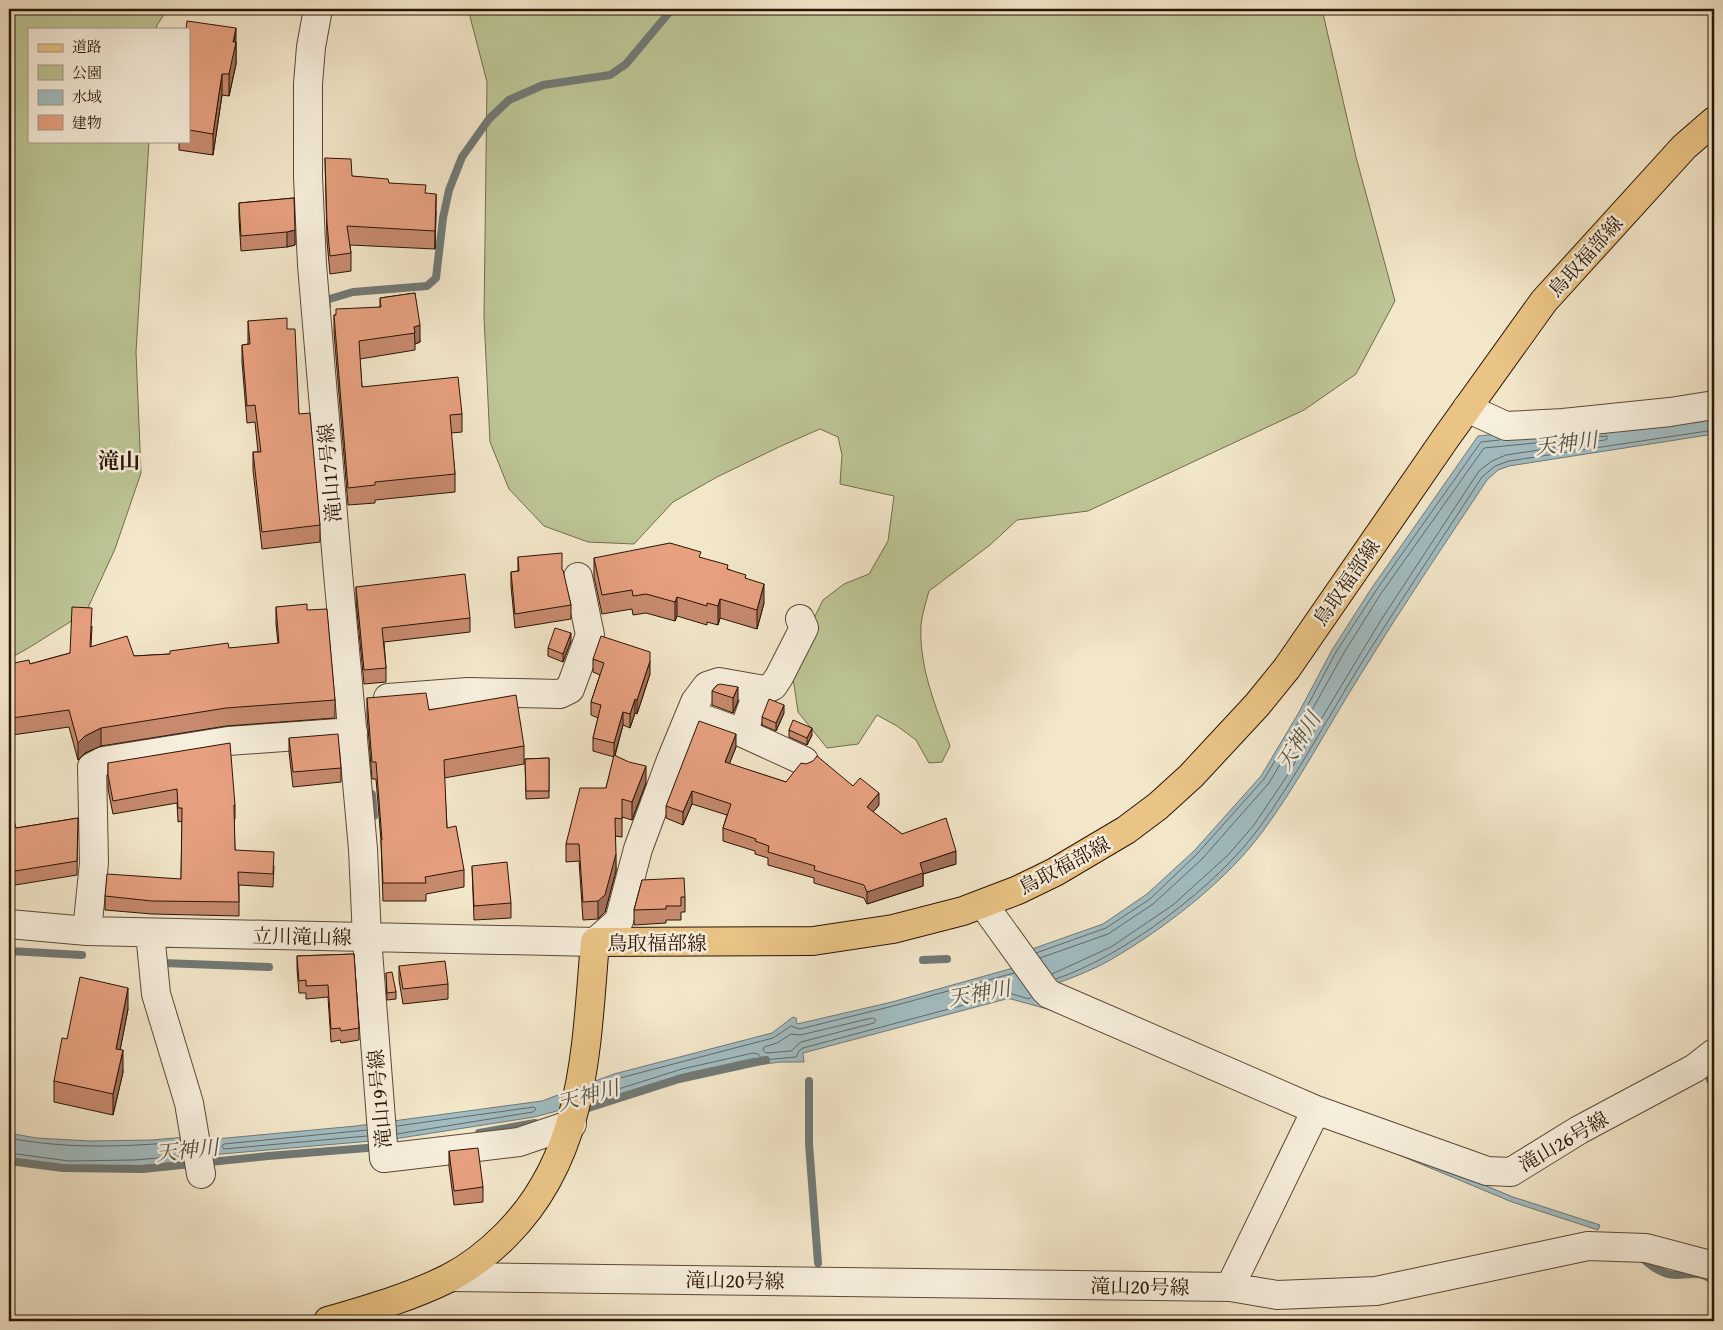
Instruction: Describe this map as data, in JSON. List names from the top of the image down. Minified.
{"streets":{"main road":["鳥取福部線"],"street":["滝山17号線","立川滝山線","滝山19号線","滝山26号線","滝山20号線"]},"crossings":[["鳥取福部線","立川滝山線"],["鳥取福部線","滝山19号線"],["鳥取福部線","滝山20号線"],["滝山17号線","立川滝山線"],["滝山17号線","滝山19号線"],["立川滝山線","滝山19号線"]],"districts":["滝山"],"water":["天神川"],"legend":["道路","公園","水域","建物"]}
